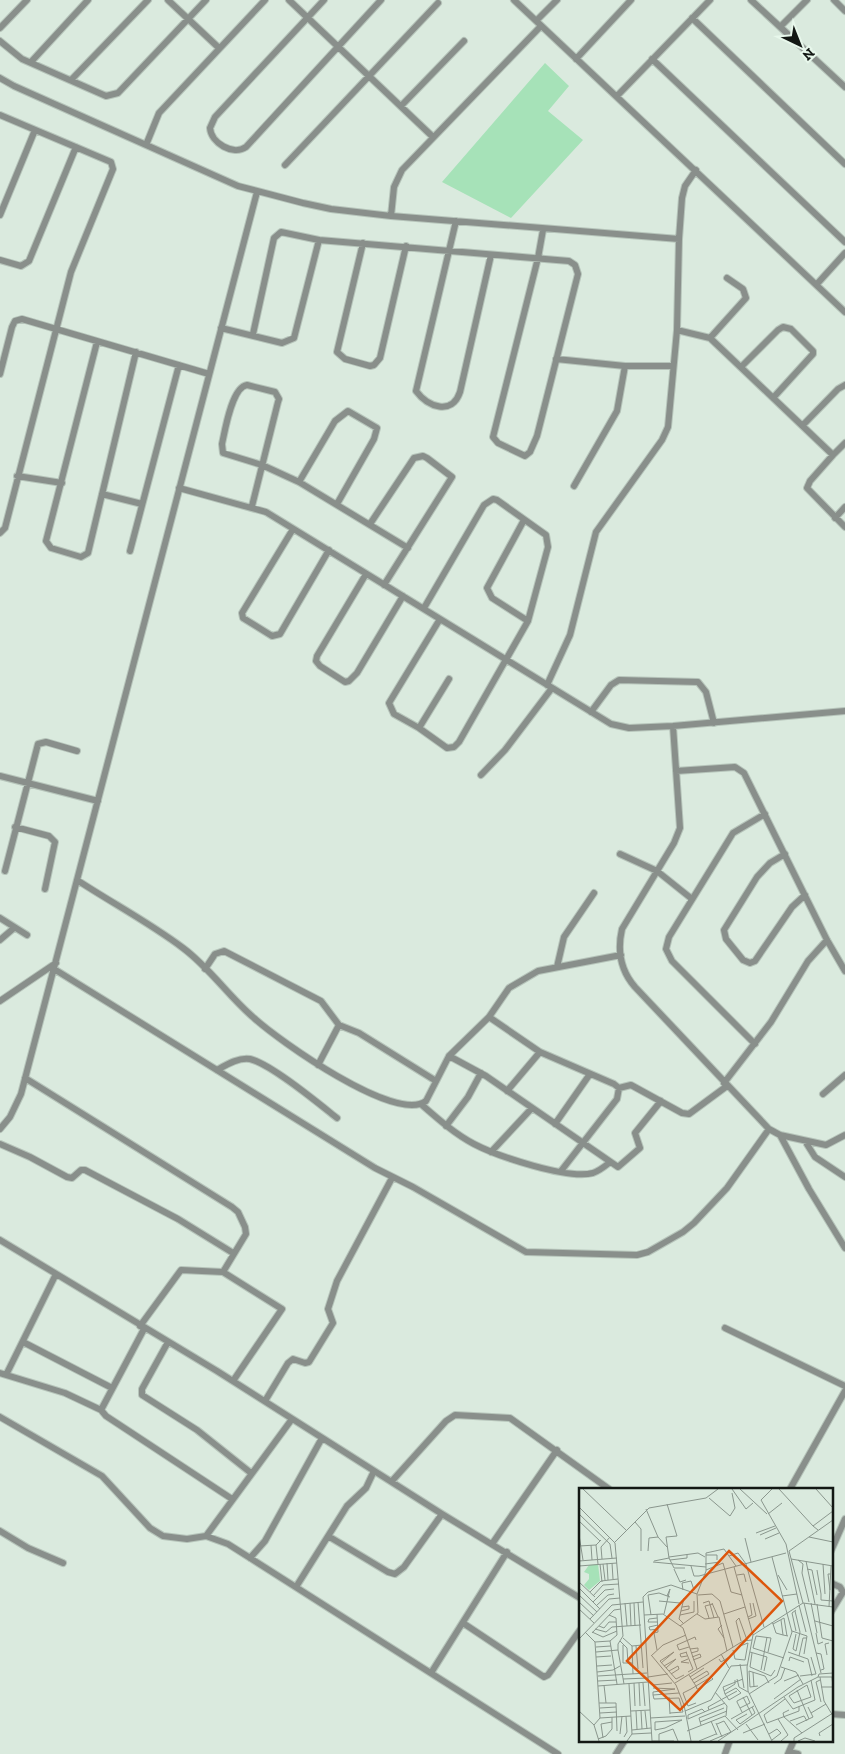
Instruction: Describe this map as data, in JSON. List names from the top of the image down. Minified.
{"north":"bottom right"}
